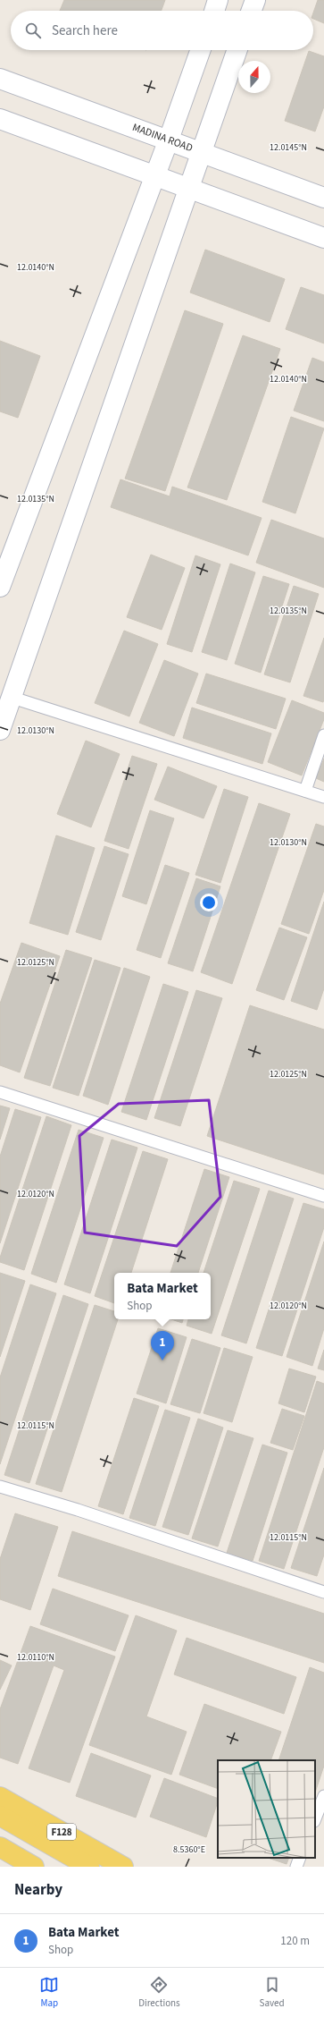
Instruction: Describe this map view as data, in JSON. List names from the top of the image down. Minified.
{"streets":{"main road":["MADINA ROAD","F128"]},"north":"top","page":{"search":"Search here","popup":["Bata Market","Shop"],"pins":"1","heading":"Nearby","list":[{"mark":"1","name":"Bata Market","note":"Shop","value":"120 m"}],"nav":["Map","Directions","Saved"]},"coordinates":["12.0145°N","12.0140°N","12.0135°N","12.0130°N","12.0125°N","12.0120°N","12.0115°N","12.0110°N","8.5360°E"]}
